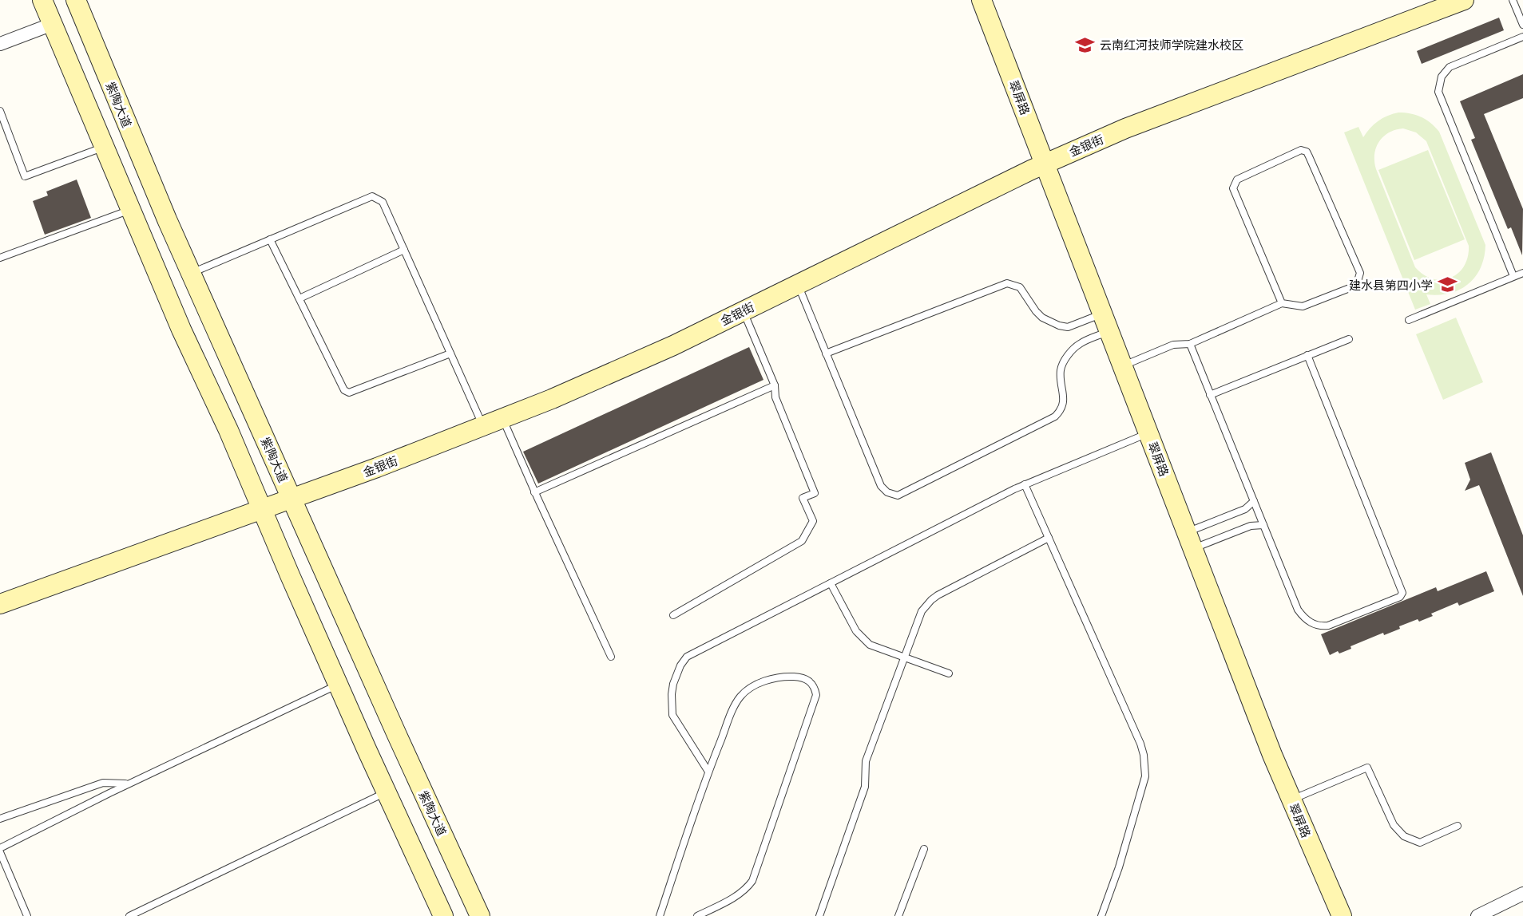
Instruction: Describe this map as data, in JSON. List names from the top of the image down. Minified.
{"streets":{"street":["翠屏路","紫陶大道","金银街"]},"crossings":[["翠屏路","金银街"],["紫陶大道","金银街"]],"places":{"school or university":["云南红河技师学院建水校区","建水县第四小学"]}}
